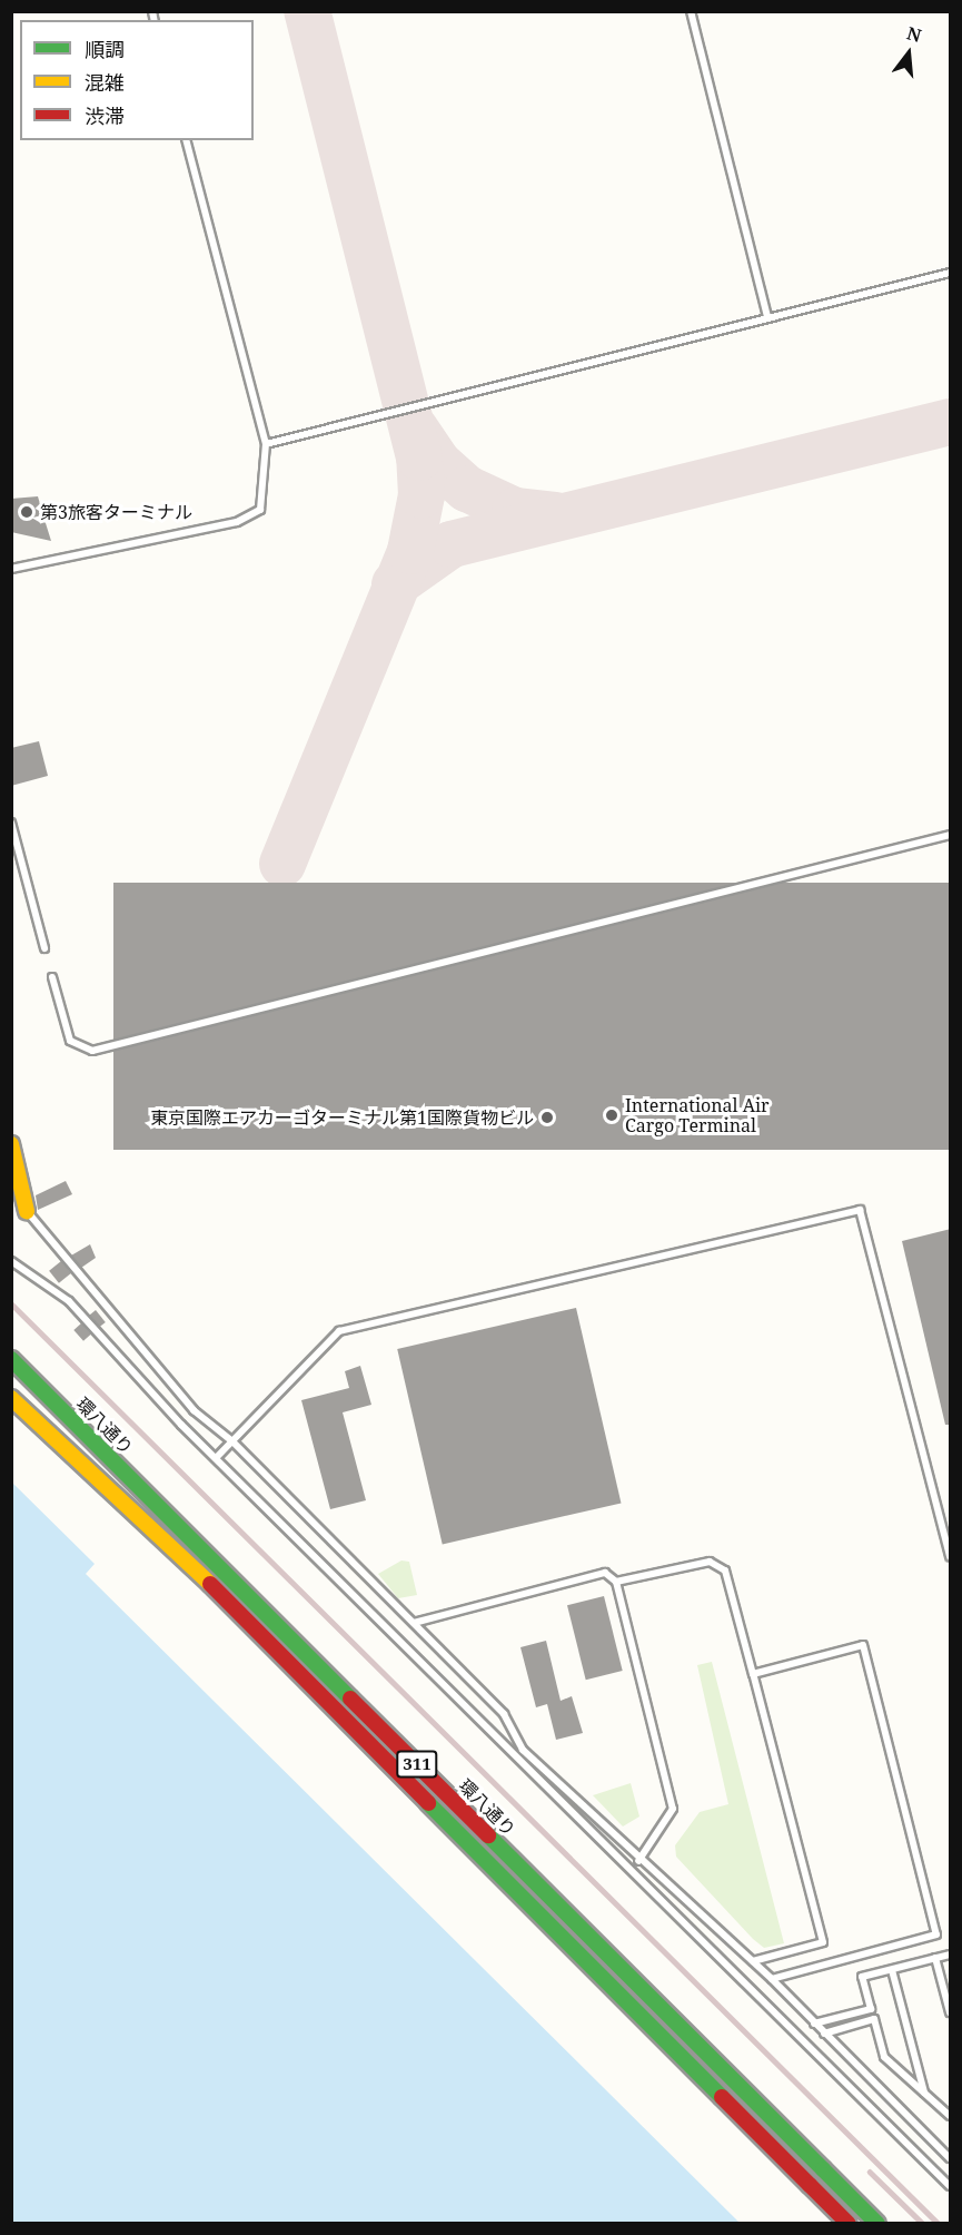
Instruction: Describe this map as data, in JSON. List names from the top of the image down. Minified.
{"streets":{"main road":["環八通り","311"]},"places":["第3旅客ターミナル","International Air Cargo Terminal","東京国際エアカーゴターミナル第1国際貨物ビル"],"legend":["順調","混雑","渋滞"],"north":"top"}
